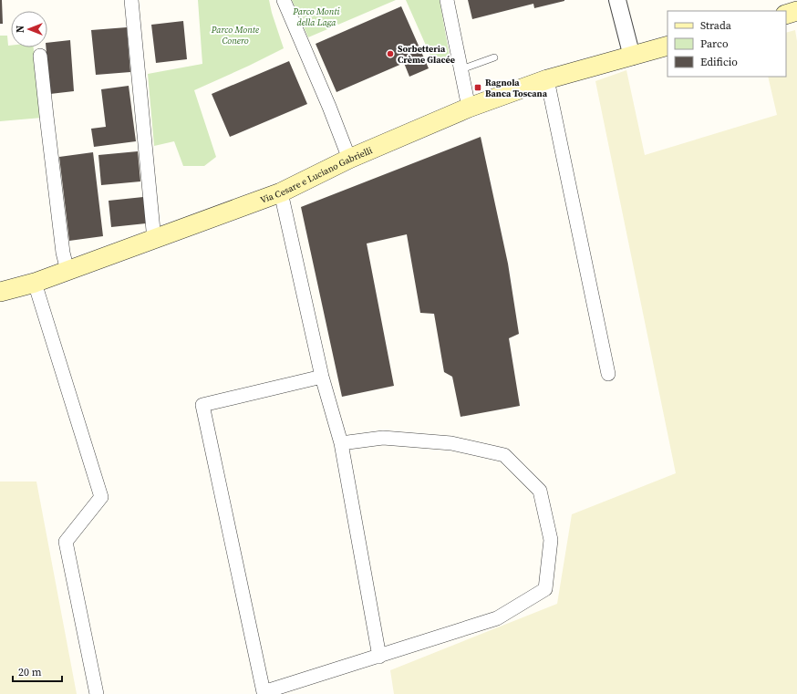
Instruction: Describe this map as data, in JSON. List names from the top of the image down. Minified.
{"streets":{"main road":["Via Cesare e Luciano Gabrielli"]},"parks":["Parco Monti della Laga","Parco Monte Conero"],"places":{"other":["Sorbetteria Crème Glacée"],"transit":["Ragnola Banca Toscana"]},"legend":["Strada","Parco","Edificio"],"scale_bar":"20 m","north":"left"}
